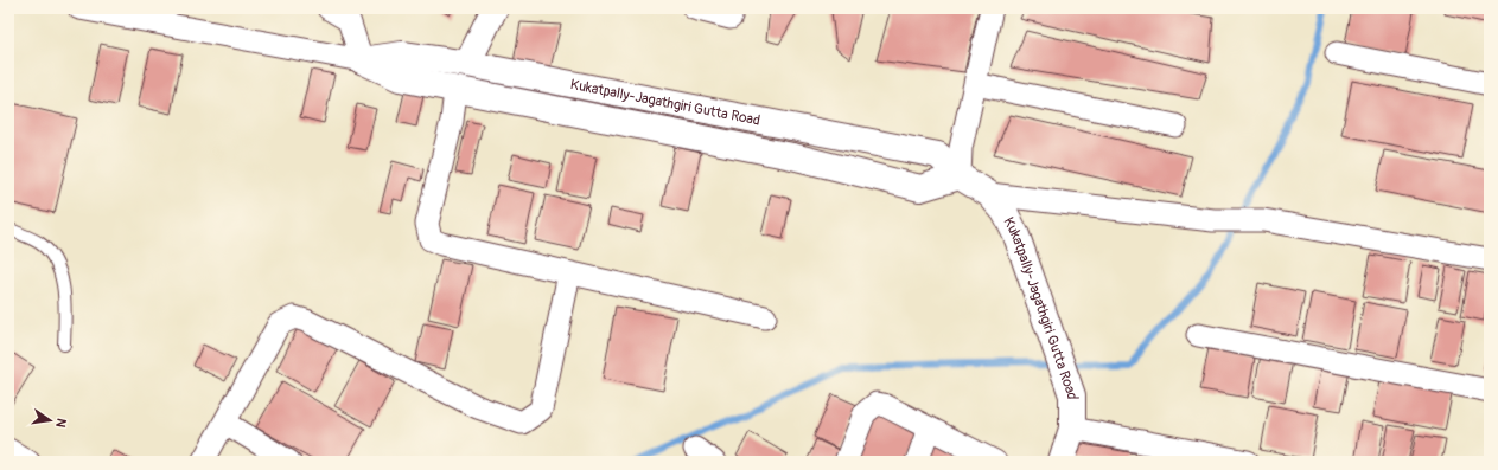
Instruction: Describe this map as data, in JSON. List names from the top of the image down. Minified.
{"streets":{"street":["Kukatpally-Jagathgiri Gutta Road"]},"north":"right"}
